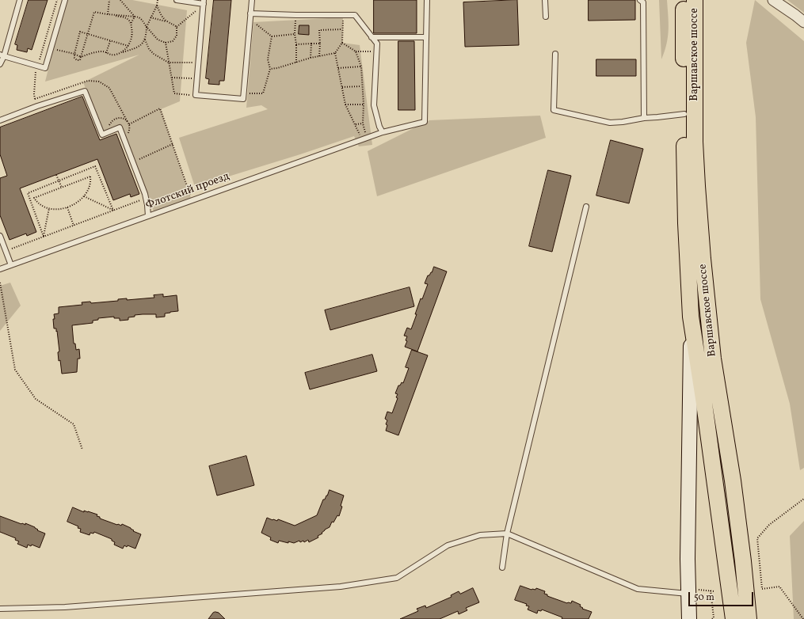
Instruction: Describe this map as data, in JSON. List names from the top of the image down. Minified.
{"streets":{"main road":["Варшавское шоссе"],"lane":["Флотский проезд"]},"scale_bar":"50 m"}
